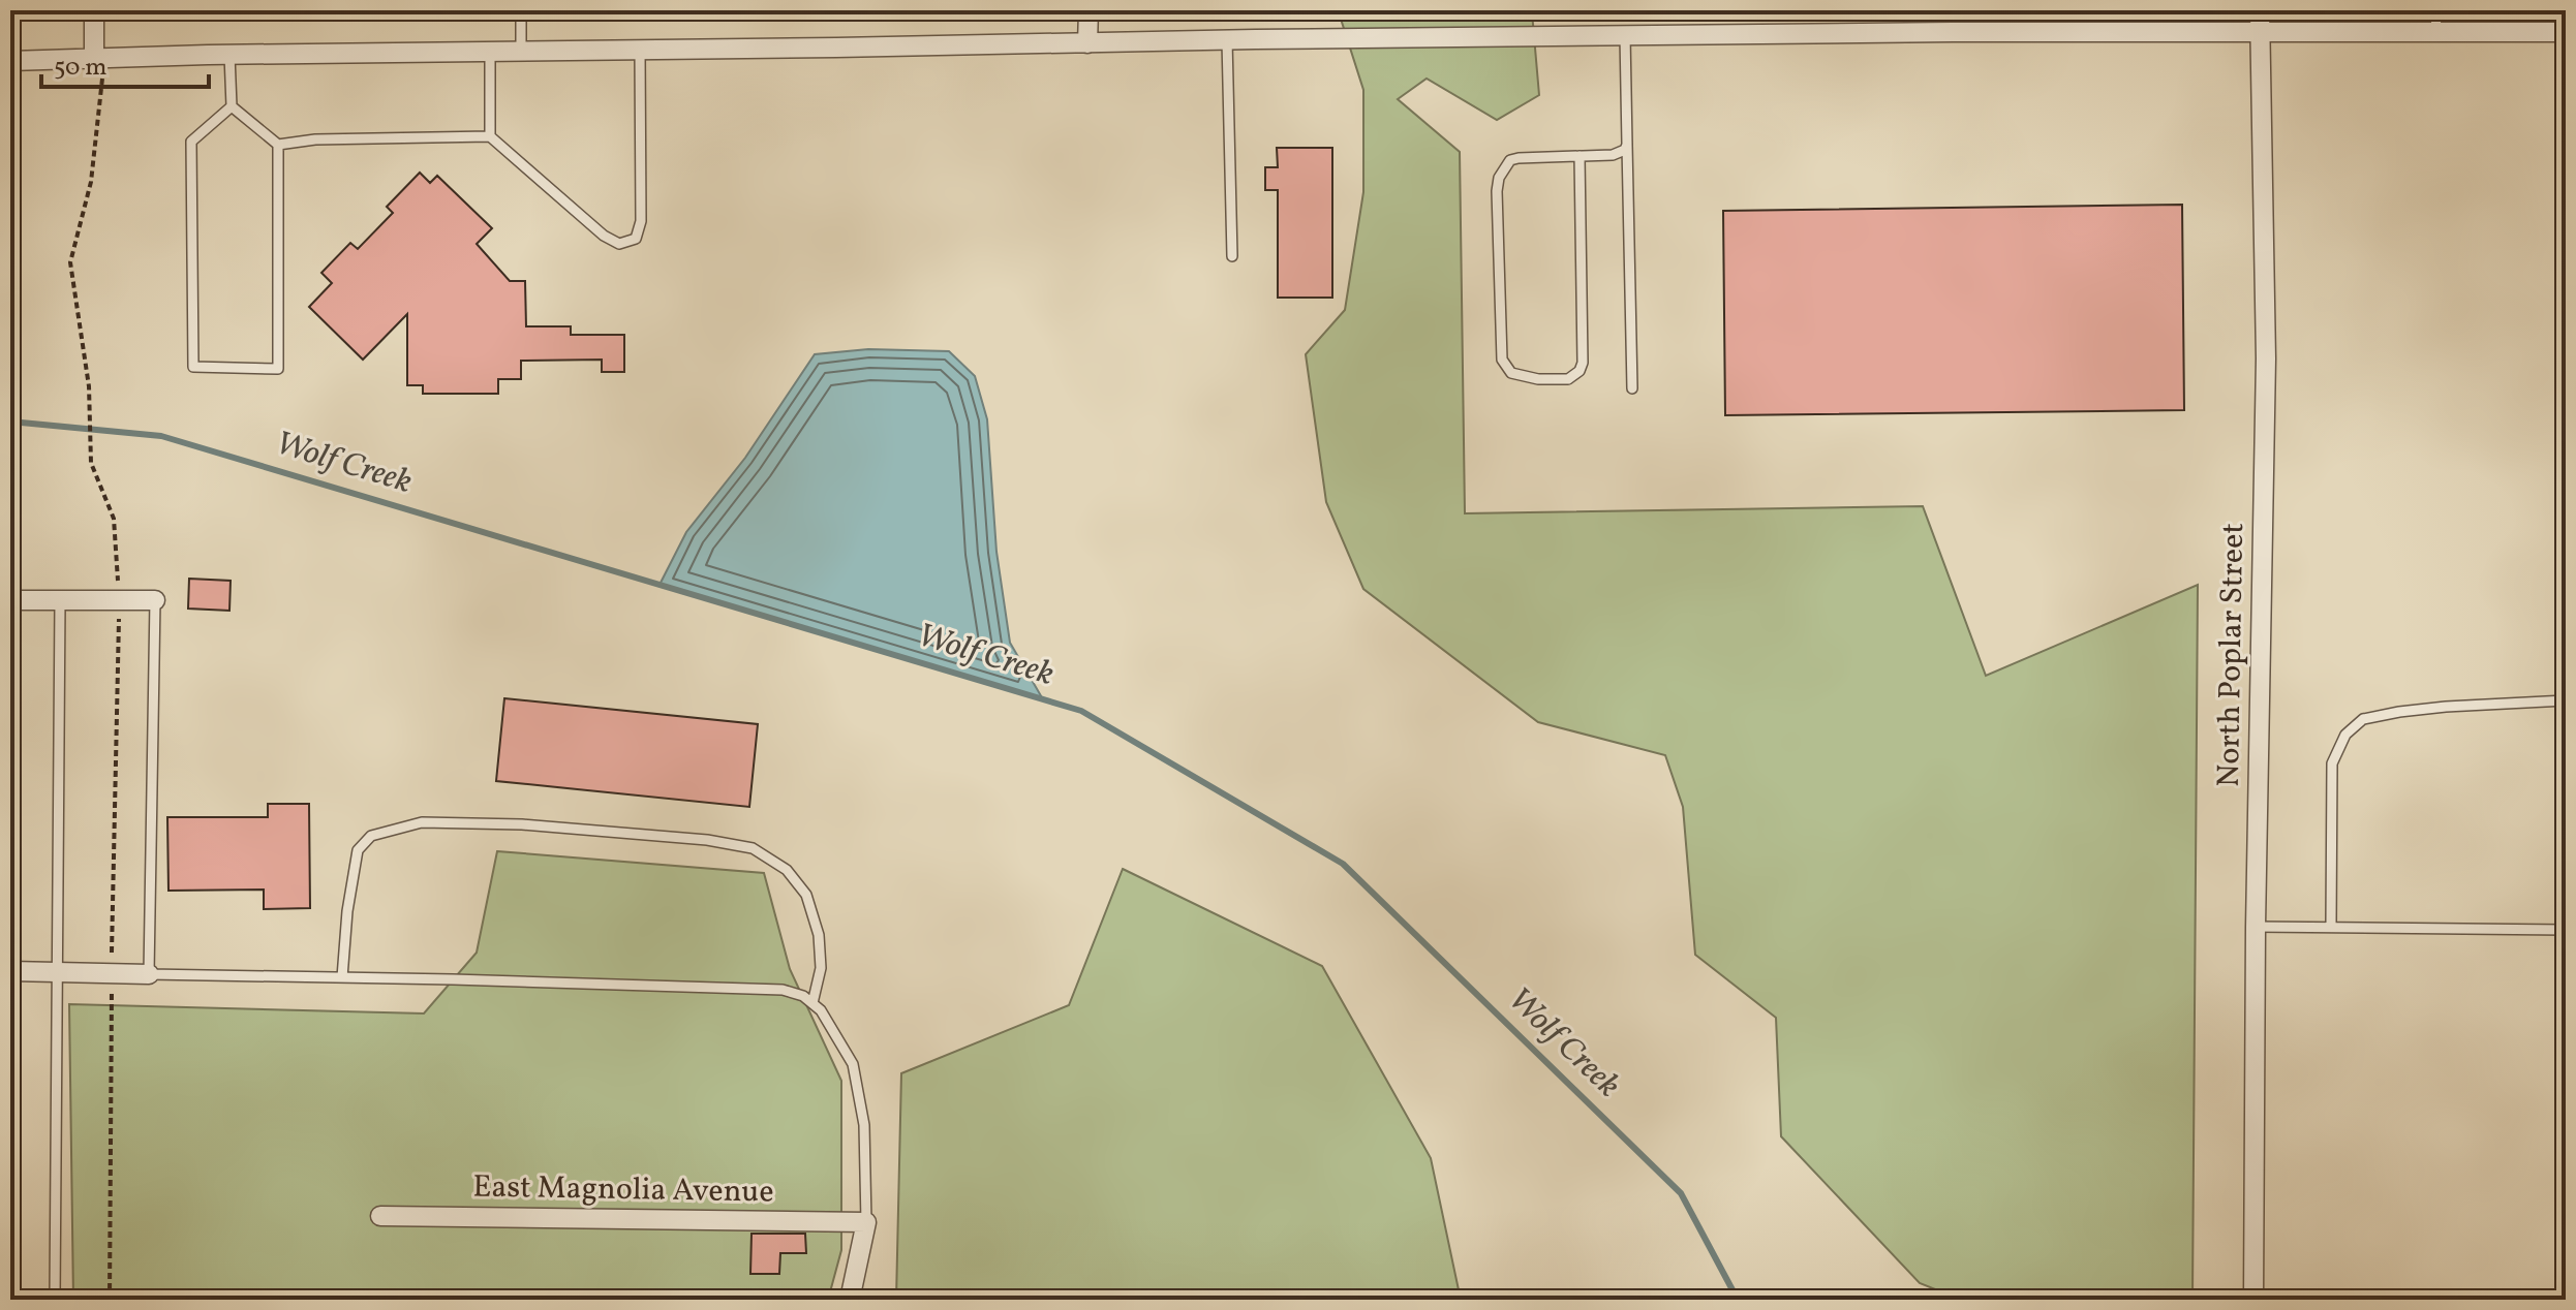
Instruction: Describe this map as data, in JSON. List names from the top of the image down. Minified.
{"streets":{"street":["North Poplar Street","East Magnolia Avenue"]},"water":["Wolf Creek"],"scale_bar":"50 m"}
